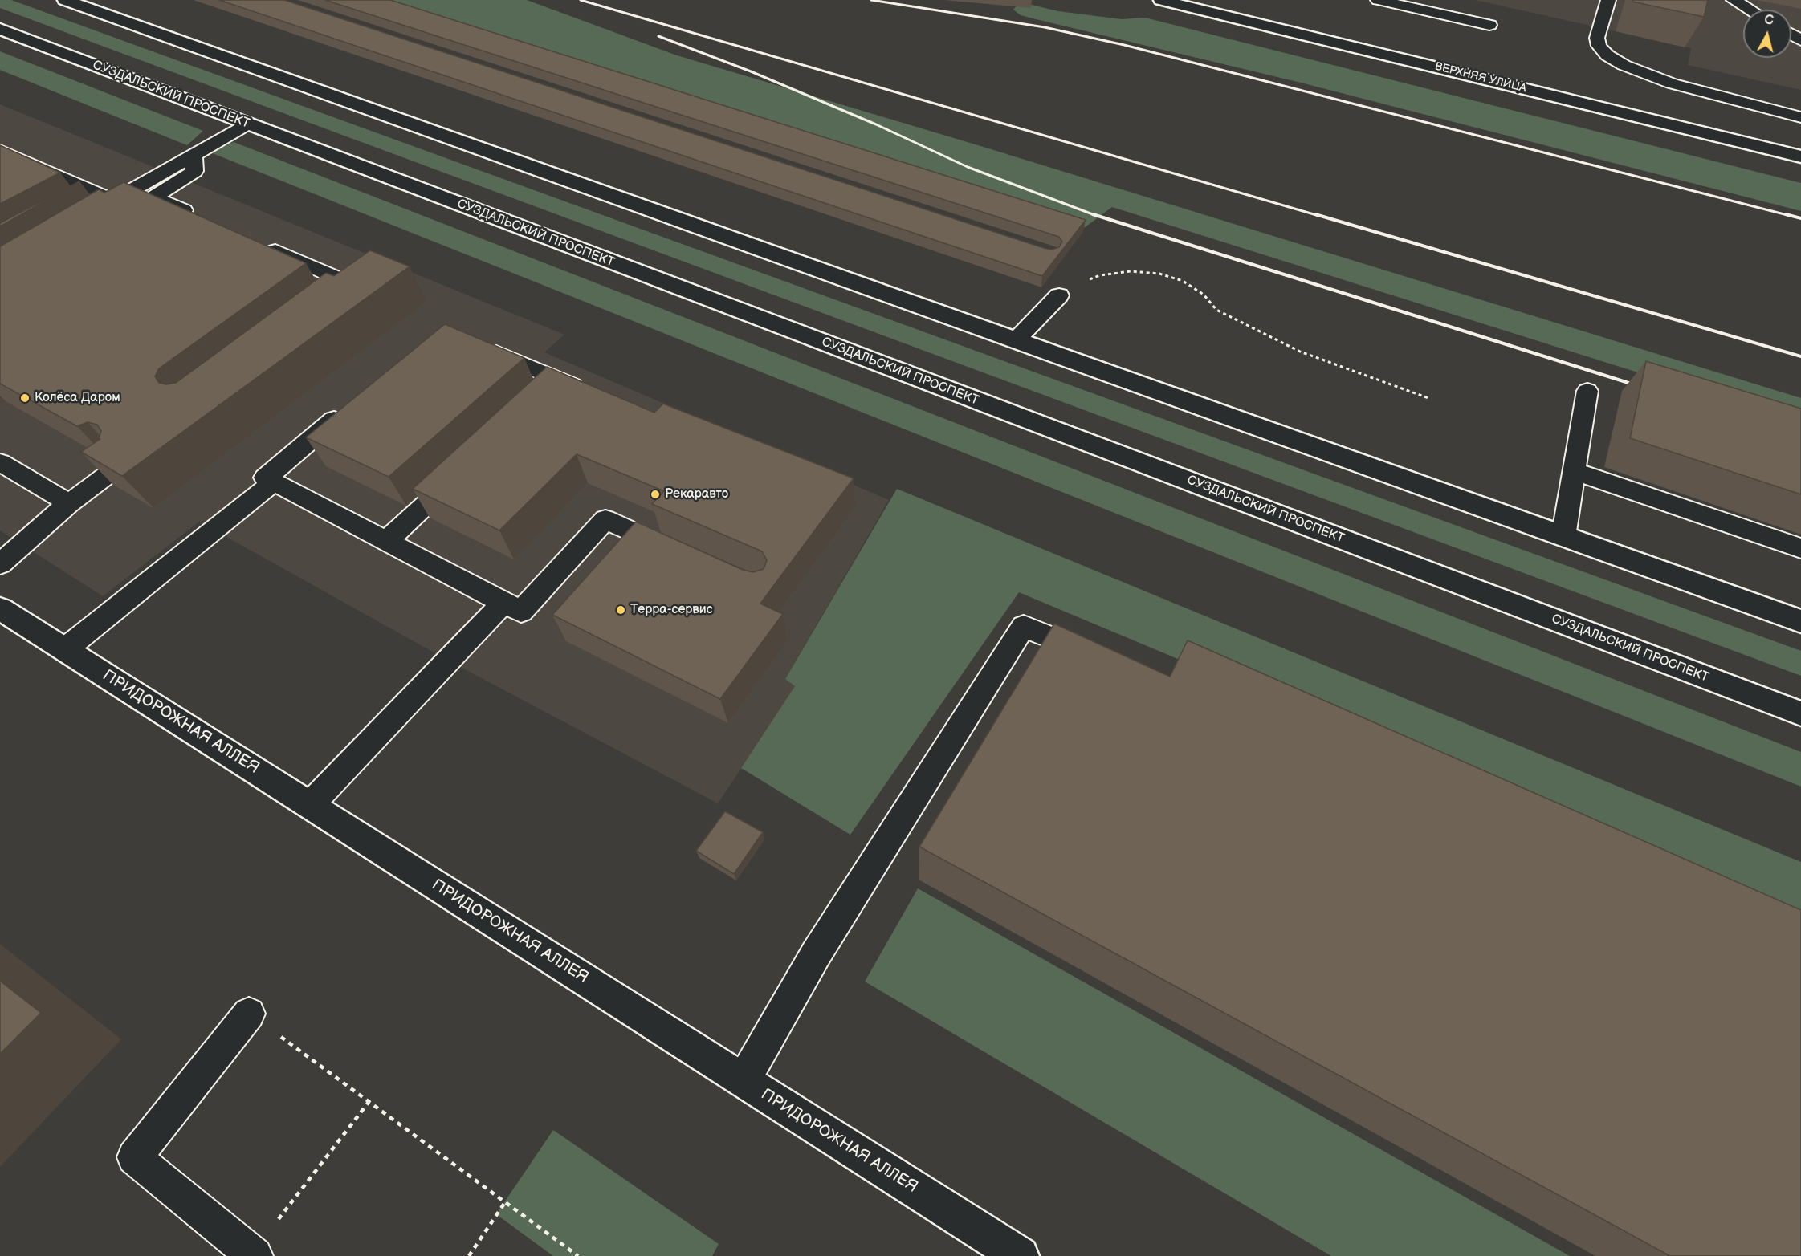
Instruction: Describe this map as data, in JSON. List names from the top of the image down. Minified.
{"streets":{"main road":["ВЕРХНЯЯ УЛИЦА","СУЗДАЛЬСКИЙ ПРОСПЕКТ","ПРИДОРОЖНАЯ АЛЛЕЯ"]},"places":["Колёса Даром","Рекаравто","Терра-сервис"],"north":"top"}
